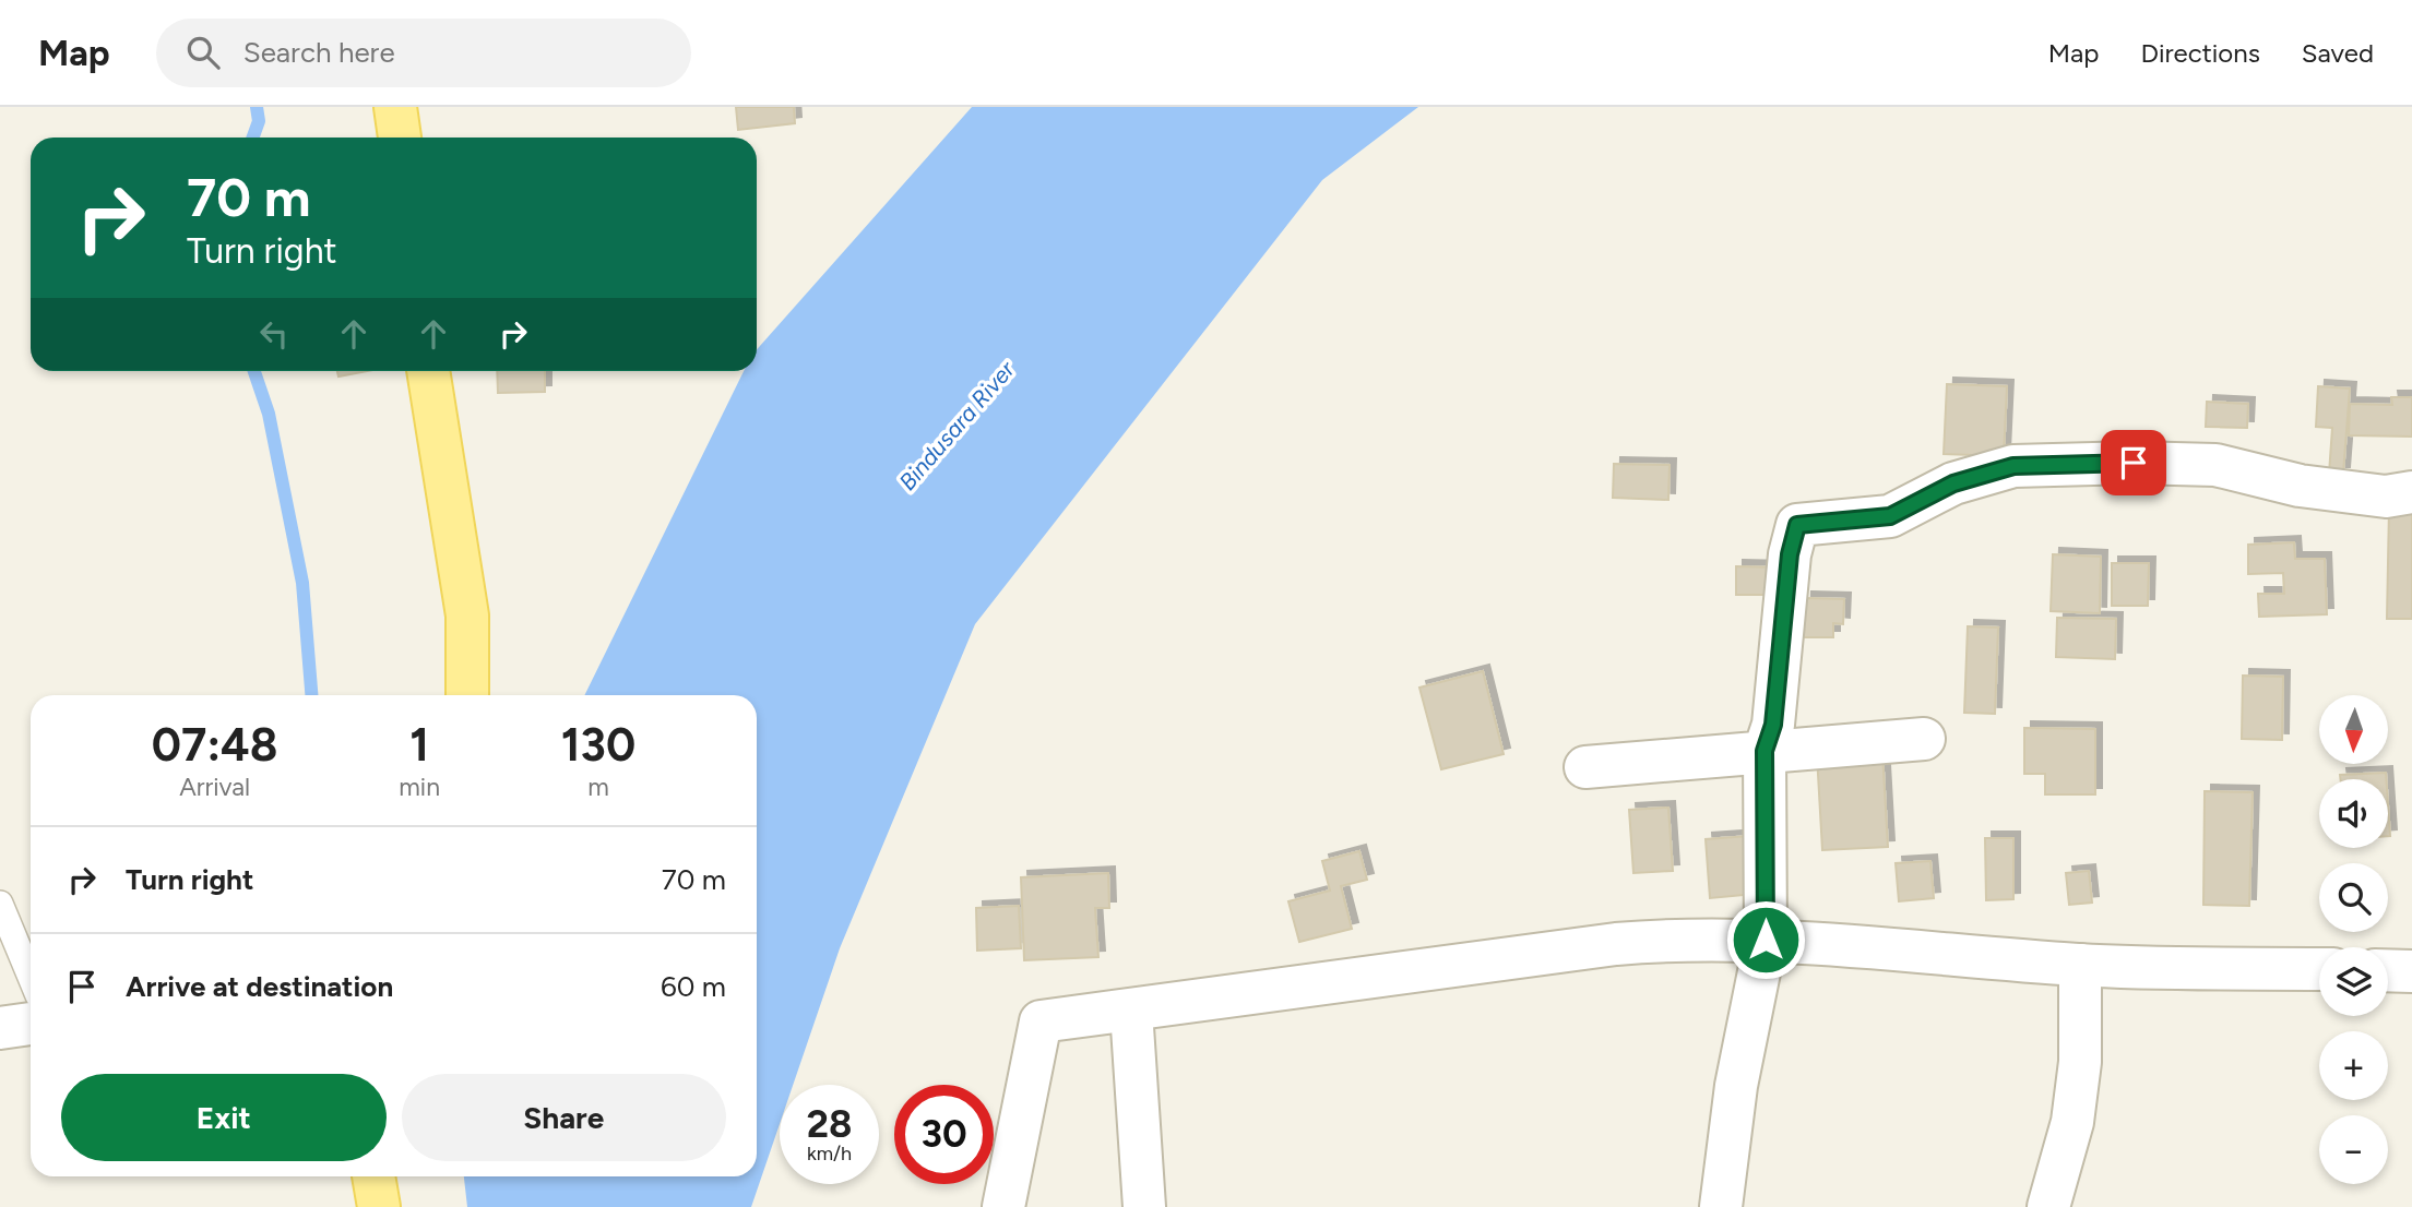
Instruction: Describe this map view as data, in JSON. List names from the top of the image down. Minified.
{"water":["Bindusara River"],"north":"bottom","page":{"header":"Map","search":"Search here","nav":["Map","Directions","Saved"],"turn":["70 m","Turn right"],"map_buttons":["+","−"],"eta":["07:48","Arrival","1","min","130","m"],"list":[{"name":"Turn right","value":"70 m"},{"name":"Arrive at destination","value":"60 m"}],"buttons":["Exit","Share"],"speed":"28 km/h","limit":"30"}}
